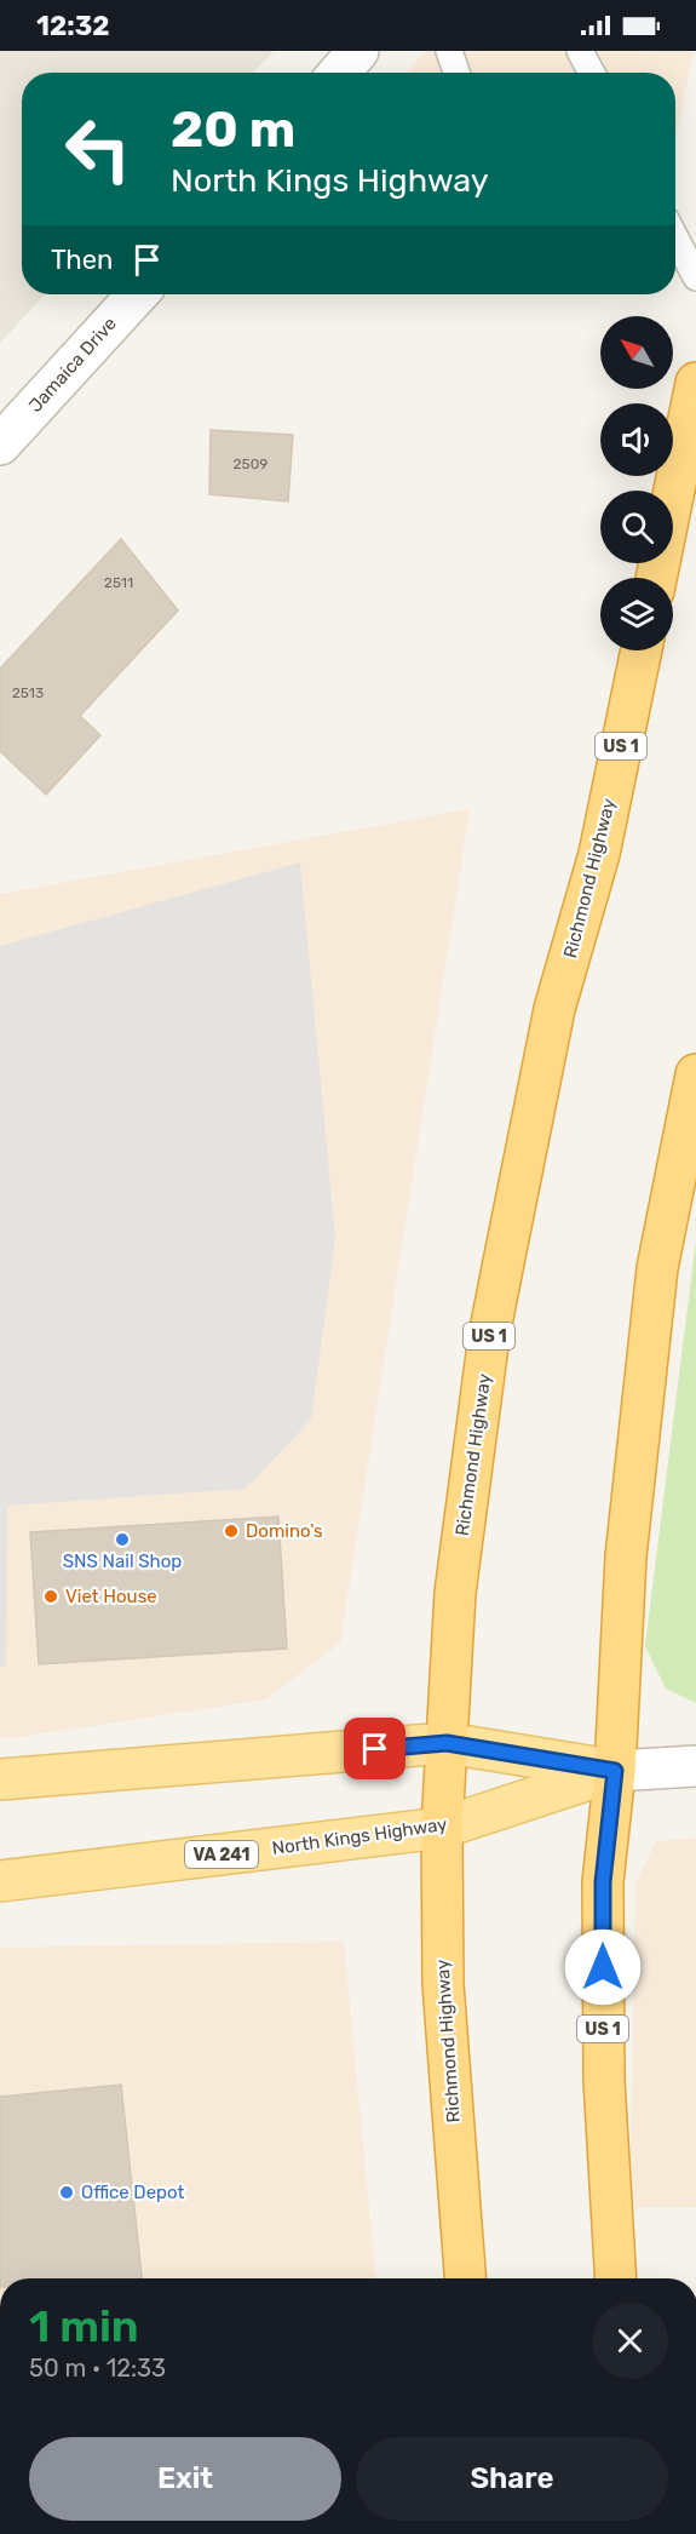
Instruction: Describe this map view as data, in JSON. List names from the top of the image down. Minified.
{"streets":{"highway":["US 1","Richmond Highway"],"main road":["North Kings Highway","VA 241"],"street":["Jamaica Drive"]},"crossings":[["US 1","North Kings Highway"],["Richmond Highway","North Kings Highway"]],"places":["Domino's","SNS Nail Shop","Viet House","Office Depot"],"house_numbers":["2509","2511","2513"],"north":"top left","page":{"status":"12:32","turn":["20 m","North Kings Highway"],"then":"Then","heading":["1 min","50 m · 12:33"],"buttons":["Exit","Share"]}}
